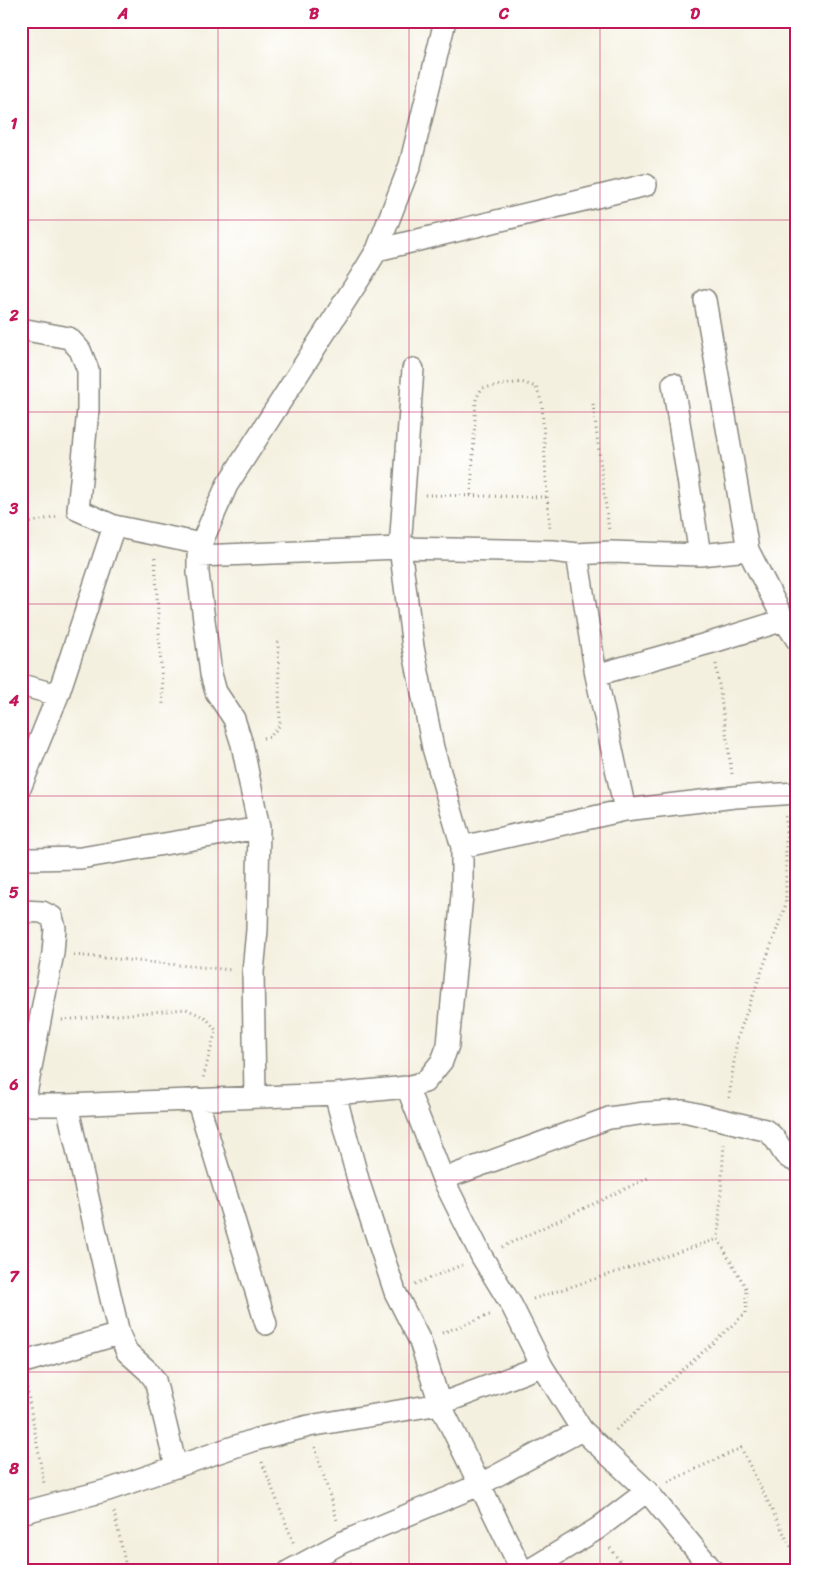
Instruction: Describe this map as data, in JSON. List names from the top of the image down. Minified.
{"grid":{"columns":["A","B","C","D"],"rows":["1","2","3","4","5","6","7","8"]}}
